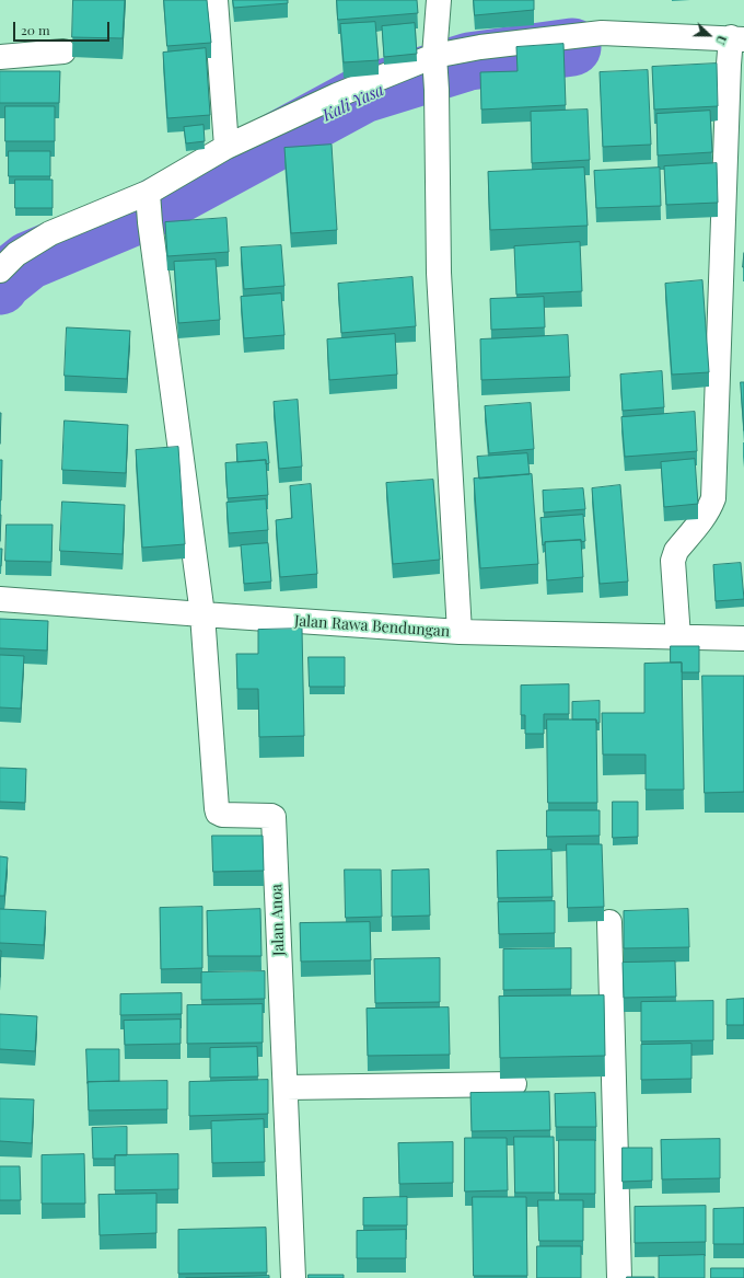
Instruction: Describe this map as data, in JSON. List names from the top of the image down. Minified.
{"streets":{"street":["Jalan Rawa Bendungan","Jalan Anoa"]},"crossings":[["Jalan Rawa Bendungan","Jalan Anoa"]],"water":["Kali Yasa"],"scale_bar":"20 m","north":"right"}
